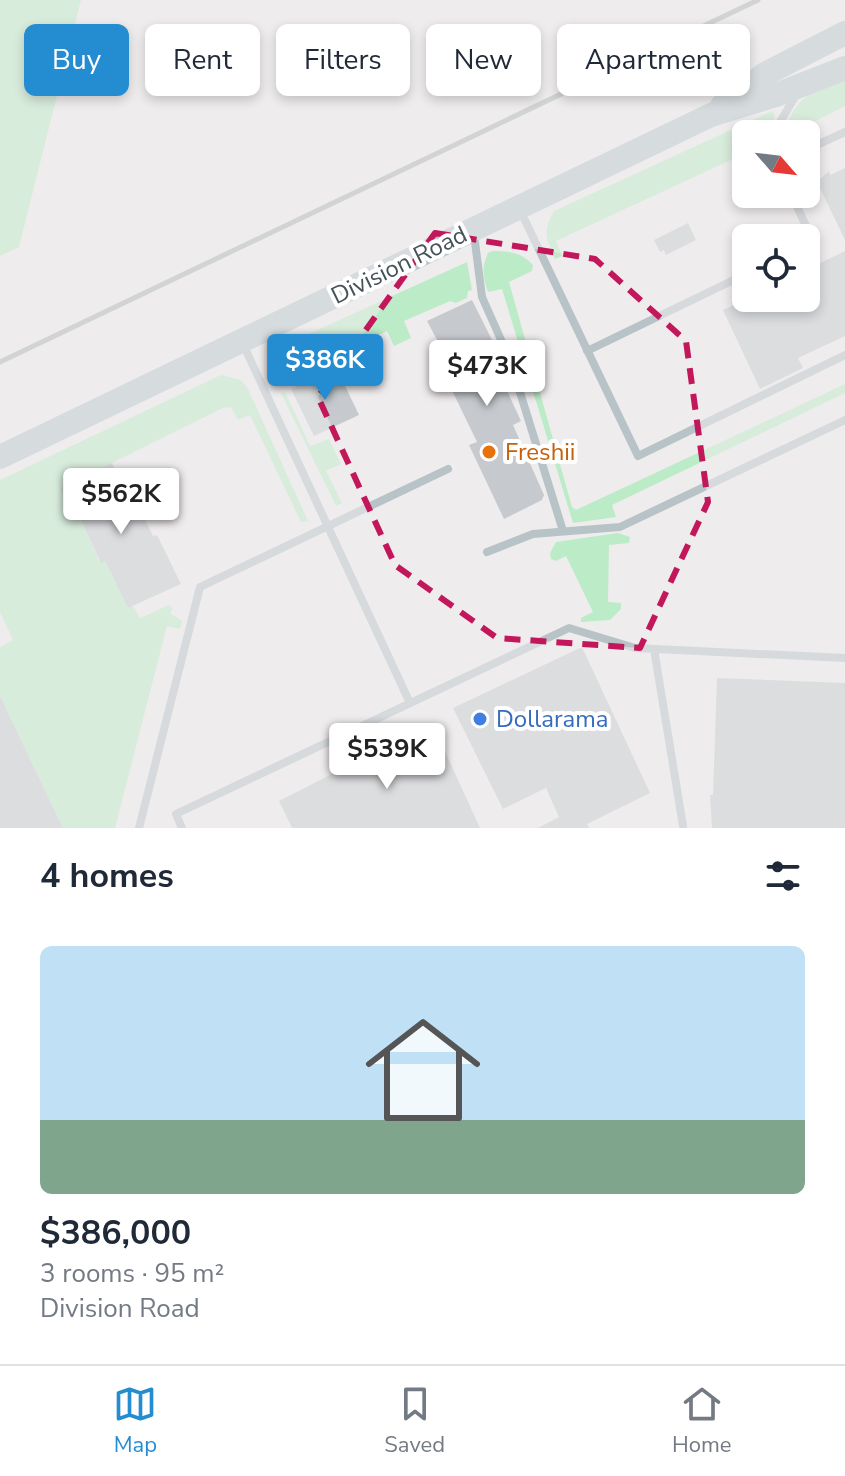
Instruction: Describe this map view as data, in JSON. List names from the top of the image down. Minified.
{"streets":{"main road":["Division Road"]},"places":["Freshii","Dollarama"],"north":"bottom right","page":{"chip":["Buy","Rent","Filters","New","Apartment"],"price":["$386K","$473K","$562K","$539K"],"heading":"4 homes","list":[{"name":"$386,000","note":"3 rooms · 95 m² · Division Road"}],"tabs":["Map","Saved","Home"]}}
